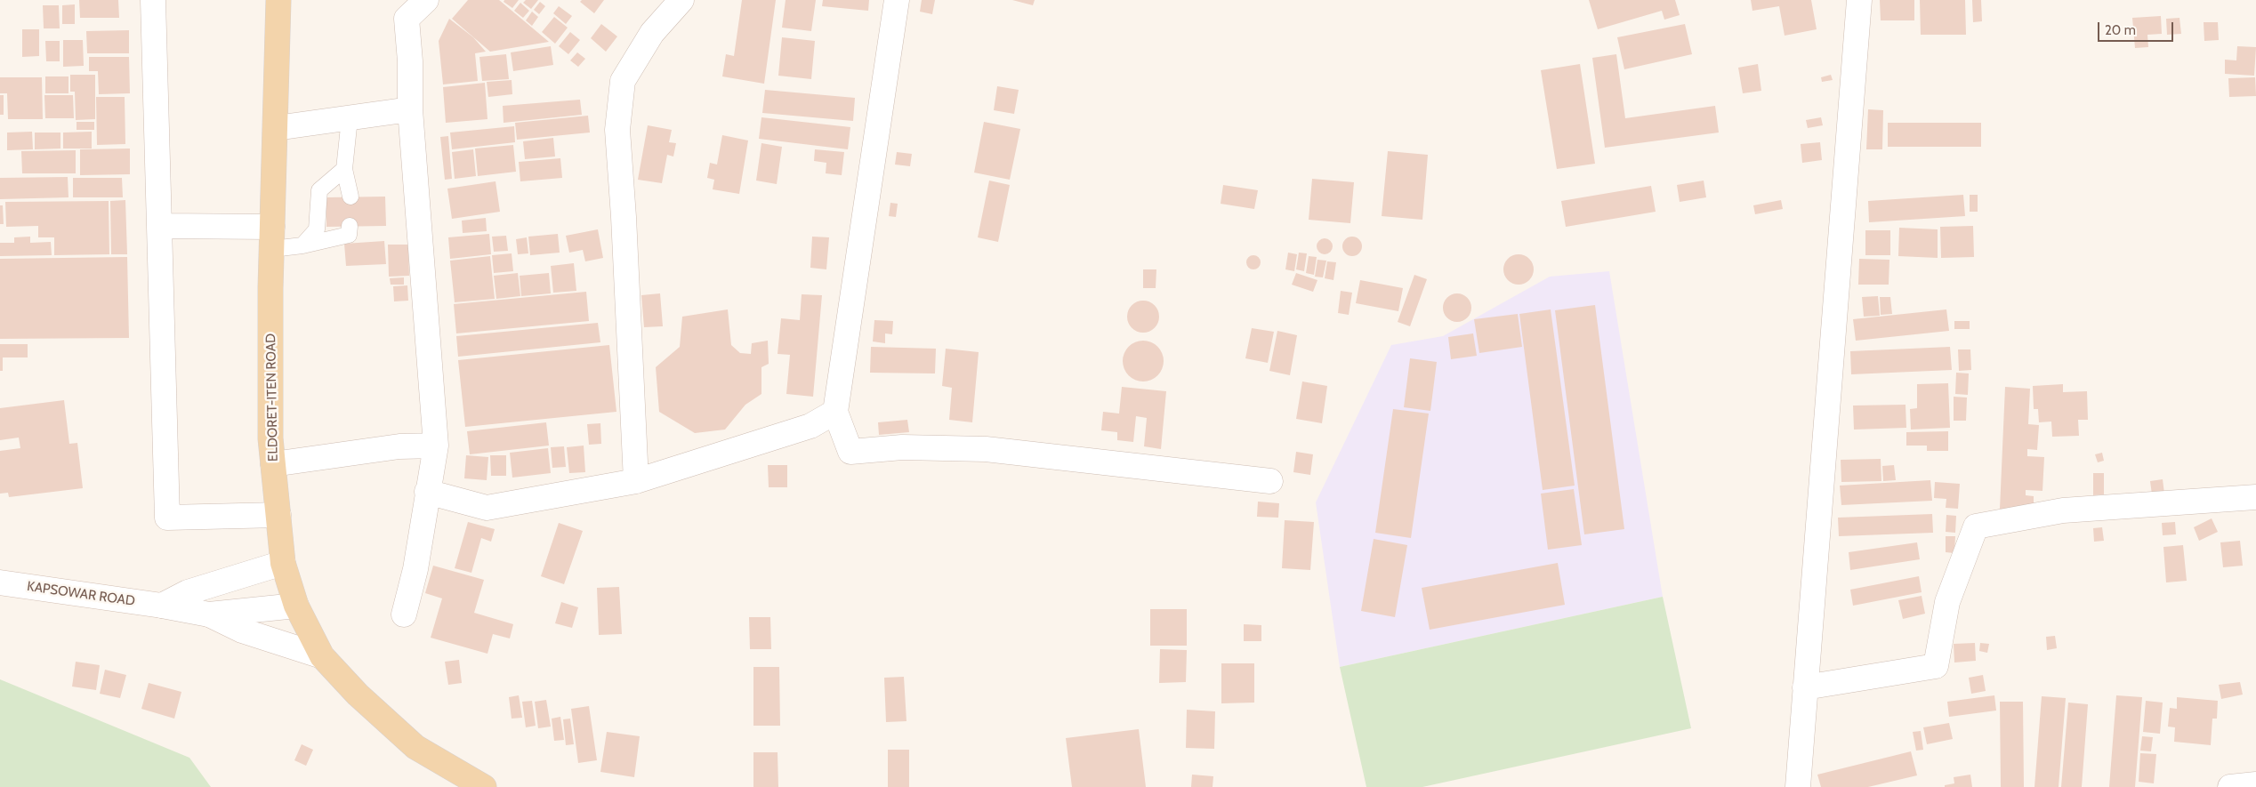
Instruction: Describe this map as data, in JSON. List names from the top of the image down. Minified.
{"streets":{"main road":["ELDORET-ITEN ROAD"],"street":["KAPSOWAR ROAD"]},"crossings":[["ELDORET-ITEN ROAD","KAPSOWAR ROAD"]],"scale_bar":"20 m"}
